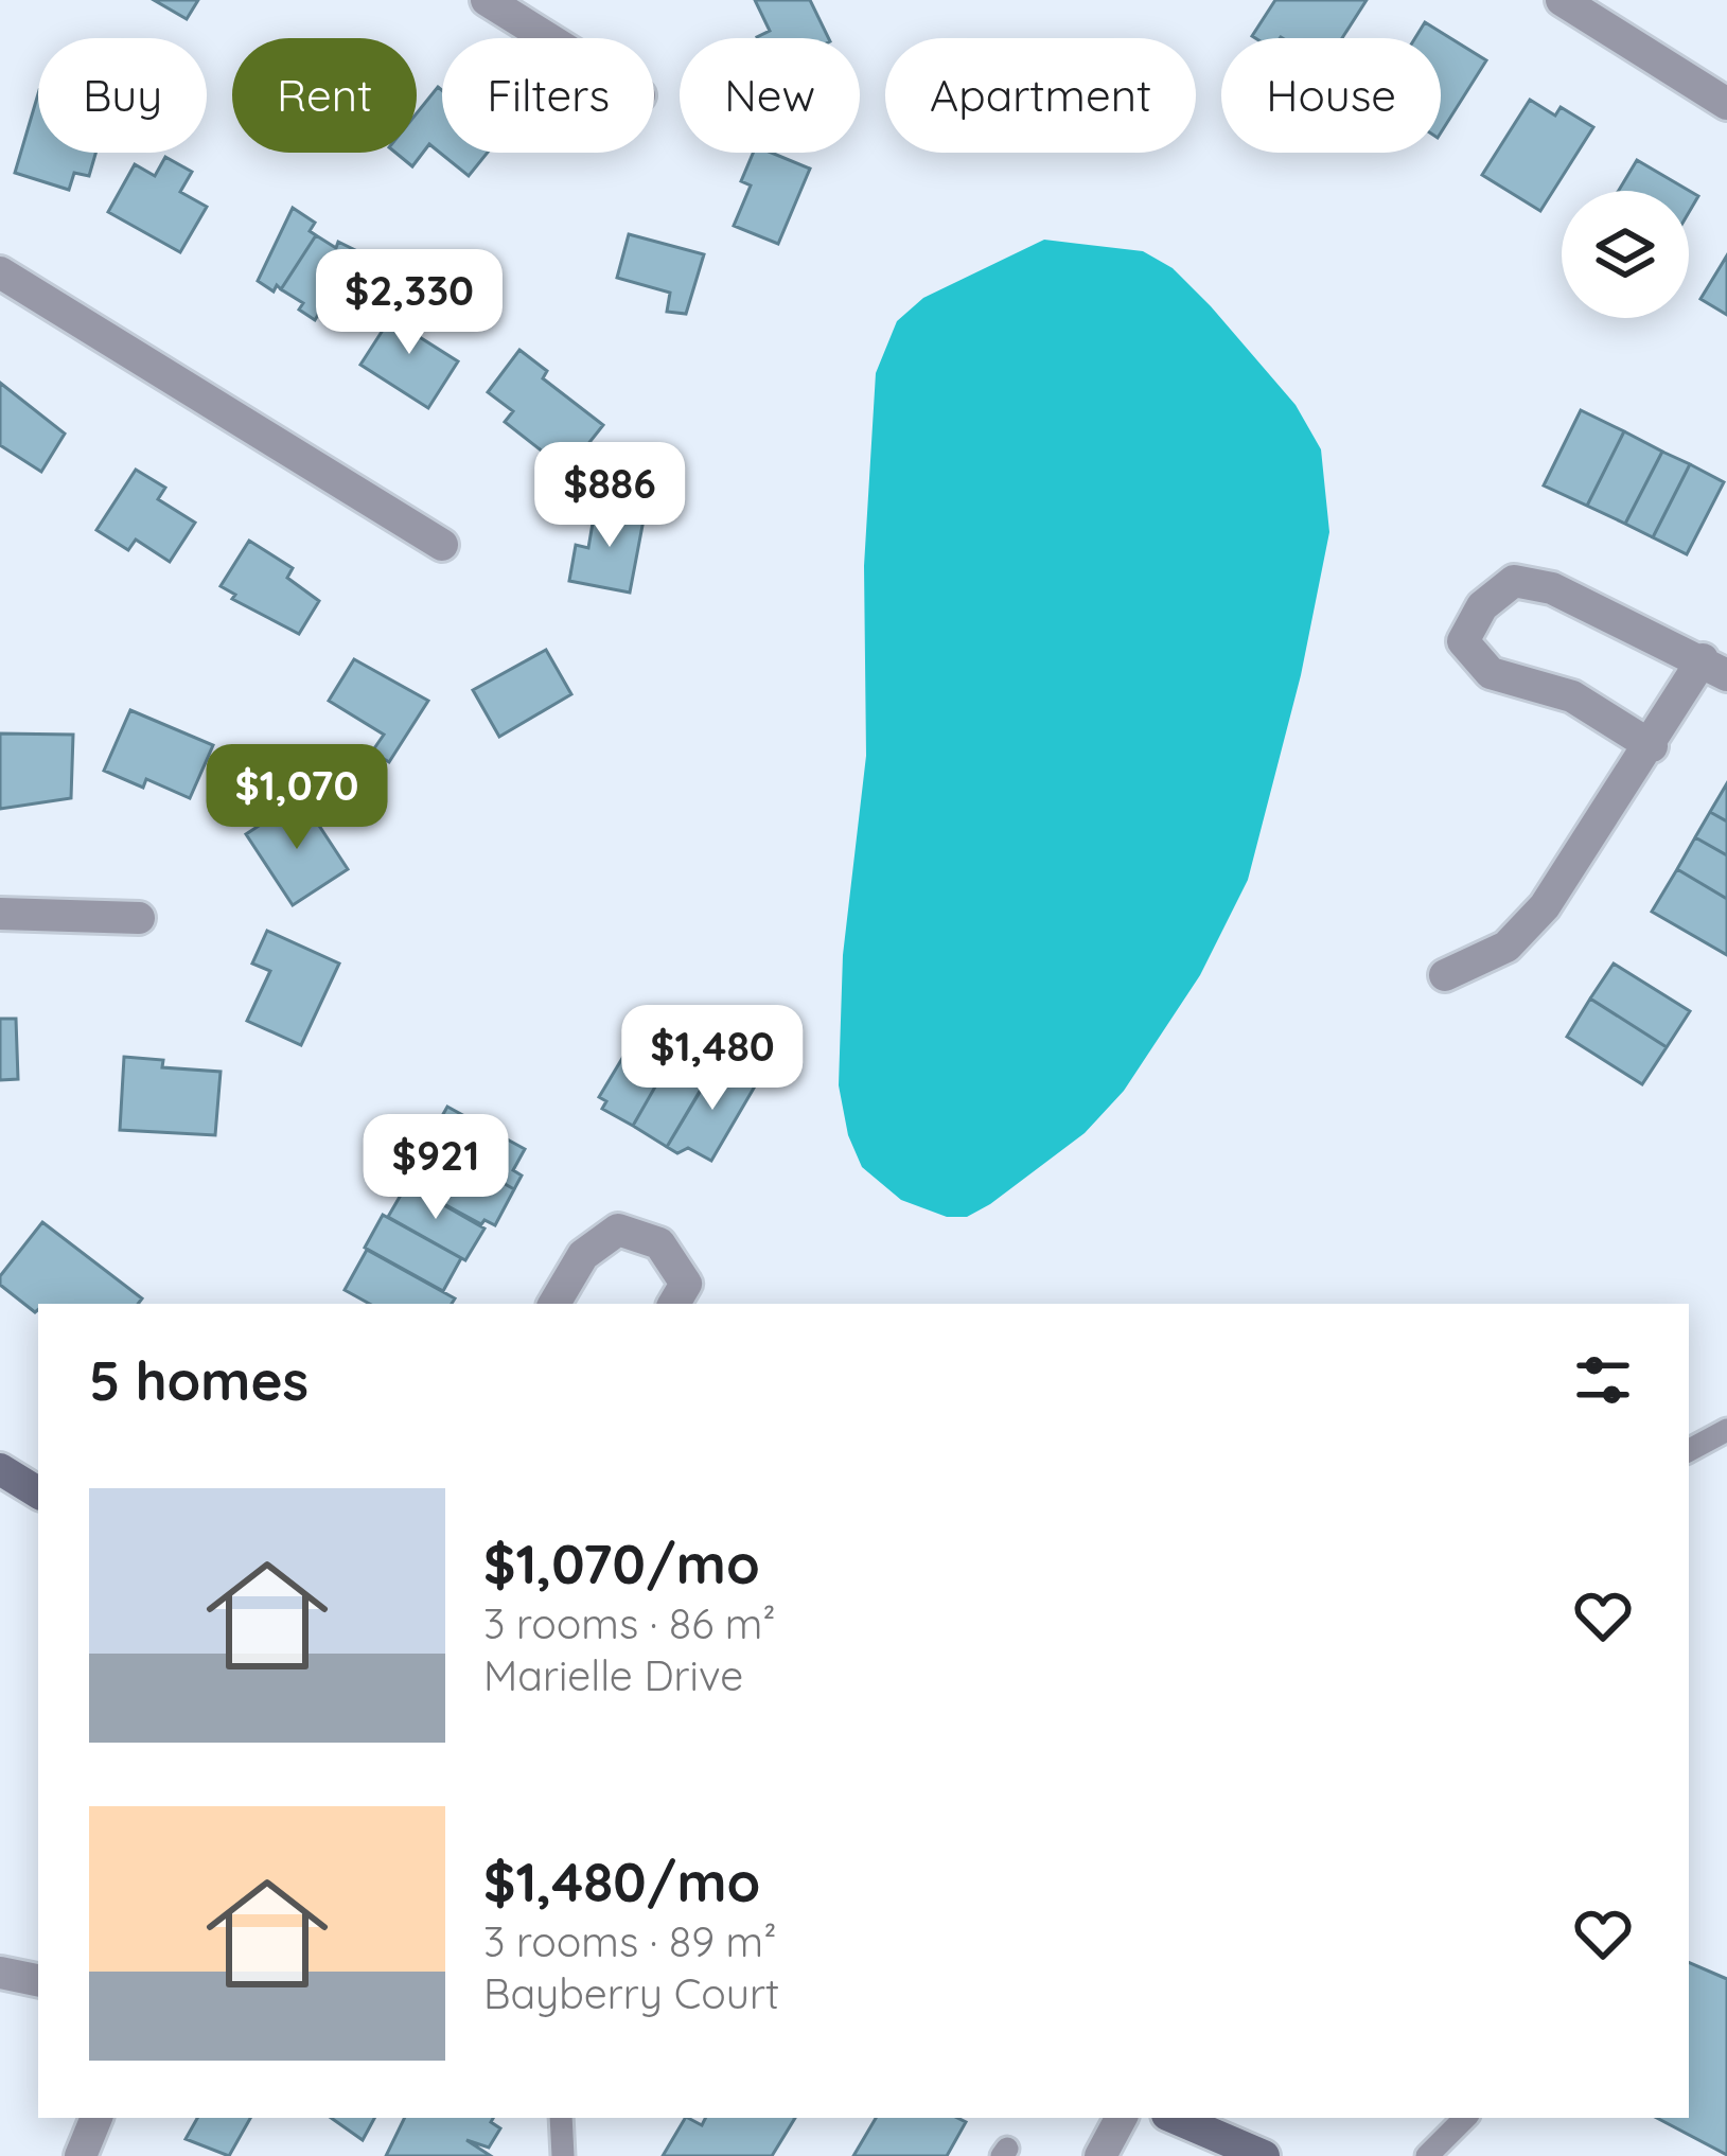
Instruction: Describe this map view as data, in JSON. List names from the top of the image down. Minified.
{"page":{"chip":["Buy","Rent","Filters","New","Apartment","House"],"price":["$2,330","$886","$1,070","$1,480","$921"],"heading":"5 homes","list":[{"name":"$1,070/mo","note":"3 rooms · 86 m² · Marielle Drive"},{"name":"$1,480/mo","note":"3 rooms · 89 m² · Bayberry Court"}]}}
